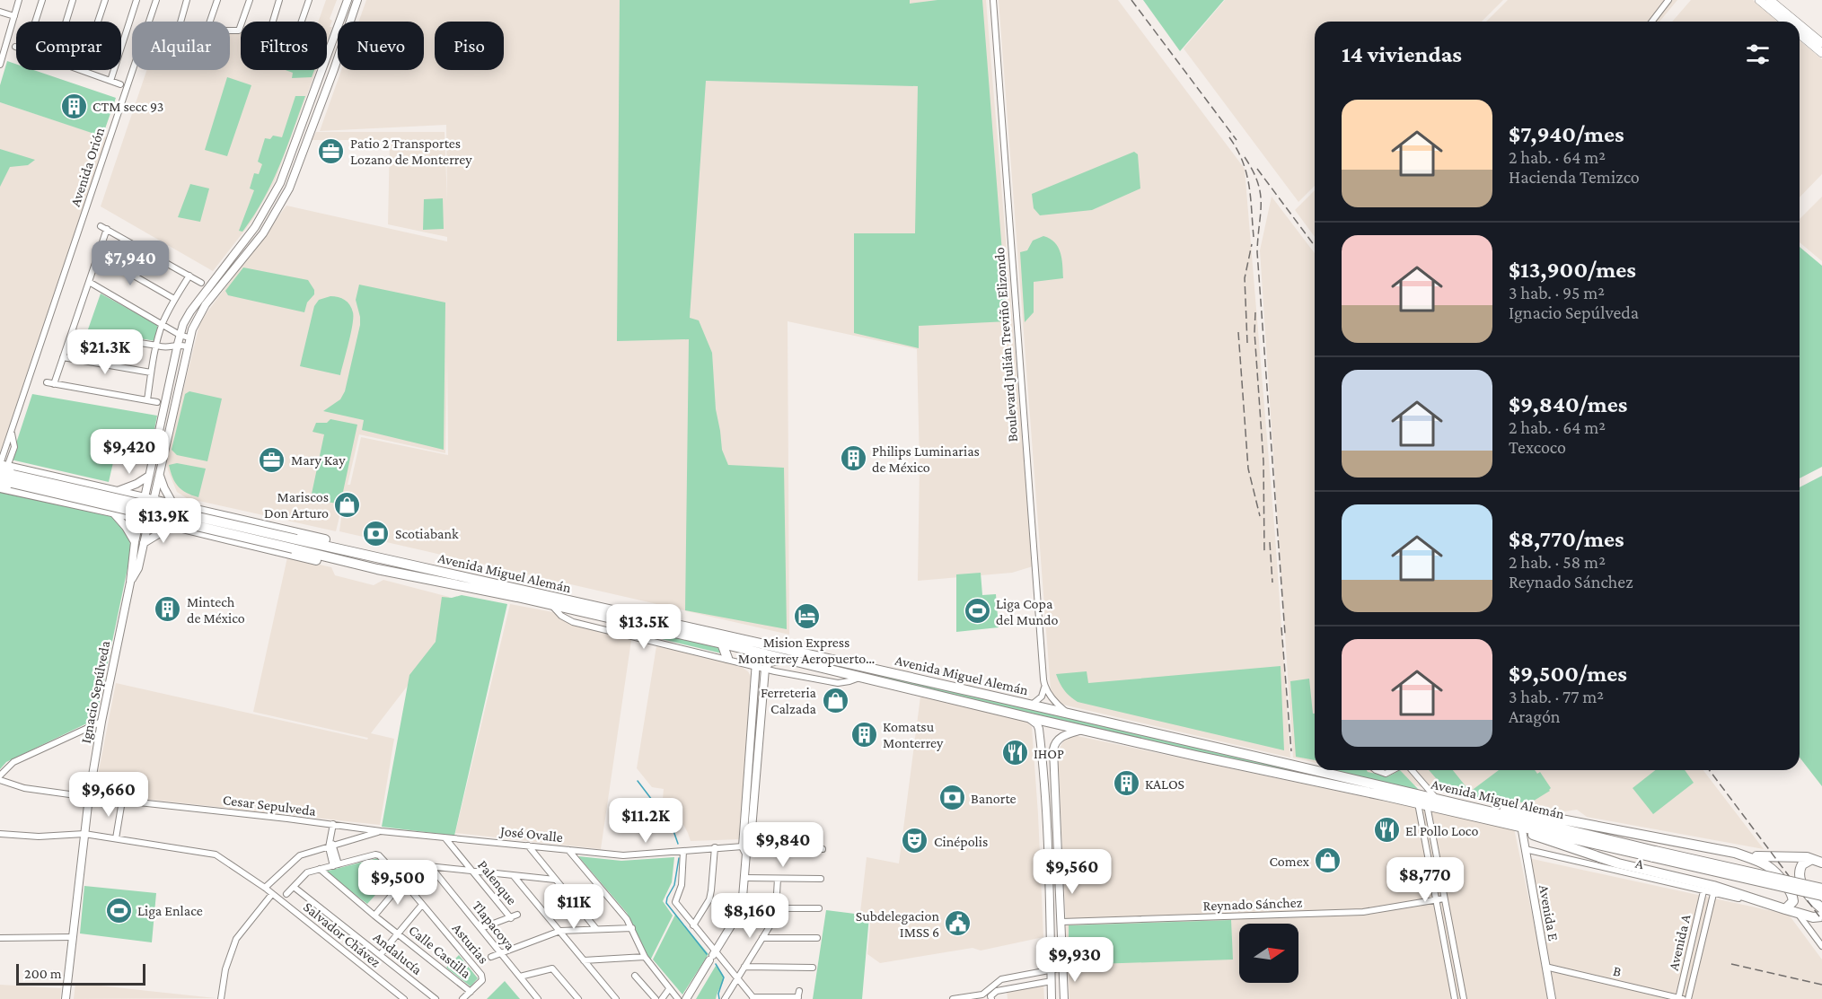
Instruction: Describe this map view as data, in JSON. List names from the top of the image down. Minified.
{"streets":{"highway":["Avenida Miguel Alemán"],"main road":["Ignacio Sepúlveda","Avenida E"],"street":["Avenida Orión","Boulevard Julián Treviño Elizondo","Cesar Sepulveda","José Ovalle","A","Palenque","Reynado Sánchez","Tlapacoya","Salvador Chávez","Avenida A","Asturias","Calle Castilla","Andalucía","B"]},"crossings":[["Avenida Orión","Avenida Miguel Alemán"],["Ignacio Sepúlveda","Cesar Sepulveda"],["Ignacio Sepúlveda","Salvador Chávez"],["Cesar Sepulveda","José Ovalle"],["Cesar Sepulveda","Palenque"],["José Ovalle","Palenque"],["A","Avenida E"],["A","Avenida A"],["Palenque","Tlapacoya"],["Avenida E","B"],["Avenida A","B"],["Asturias","Calle Castilla"]],"places":{"building":["CTM secc 93","Philips Luminarias de México","Mintech de México","Komatsu Monterrey","KALOS"],"office":["Patio 2 Transportes Lozano de Monterrey","Mary Kay"],"shop":["Mariscos Don Arturo","Ferreteria Calzada","Comex"],"bank":["Scotiabank","Banorte"],"sports":["Liga Copa del Mundo","Liga Enlace"],"hotel":["Mision Express Monterrey Aeropuerto…"],"restaurant":["IHOP","El Pollo Loco"],"theatre":["Cinépolis"],"public building":["Subdelegacion IMSS 6"]},"scale_bar":"200 m","north":"right","page":{"chip":["Comprar","Alquilar","Filtros","Nuevo","Piso"],"heading":"14 viviendas","list":[{"name":"$7,940/mes","note":"2 hab. · 64 m² · Hacienda Temizco"},{"name":"$13,900/mes","note":"3 hab. · 95 m² · Ignacio Sepúlveda"},{"name":"$9,840/mes","note":"2 hab. · 64 m² · Texcoco"},{"name":"$8,770/mes","note":"2 hab. · 58 m² · Reynado Sánchez"},{"name":"$9,500/mes","note":"3 hab. · 77 m² · Aragón"}],"price":["$7,940","$21.3K","$9,420","$13.9K","$13.5K","$9,660","$11.2K","$9,840","$9,560","$8,770","$9,500","$11K","$8,160","$9,930"],"scale":"200 m"}}
